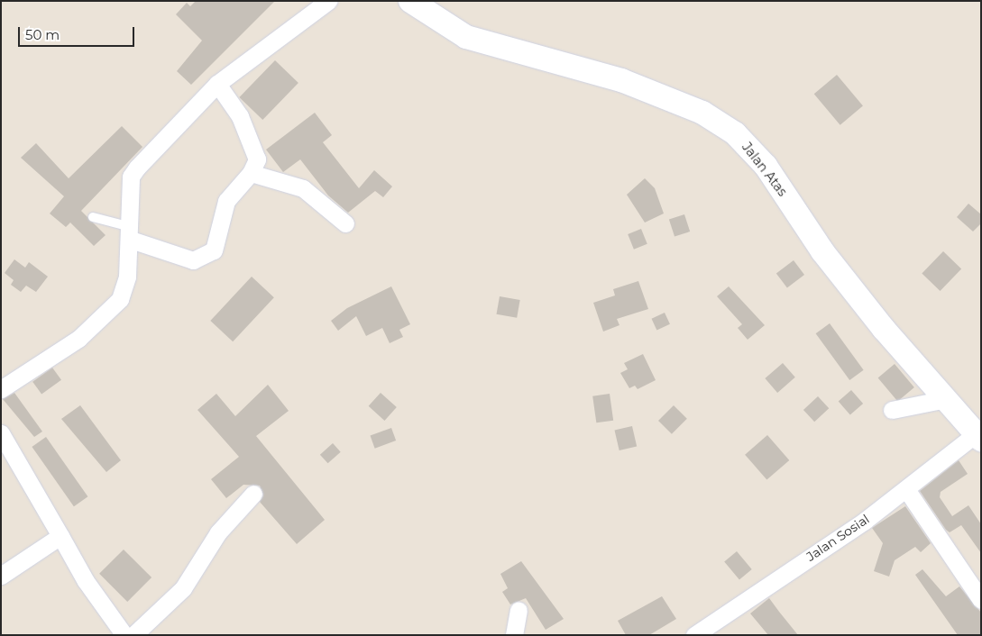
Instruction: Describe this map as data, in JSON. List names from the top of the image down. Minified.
{"streets":{"street":["Jalan Atas","Jalan Sosial"]},"crossings":[["Jalan Atas","Jalan Sosial"]],"scale_bar":"50 m"}
